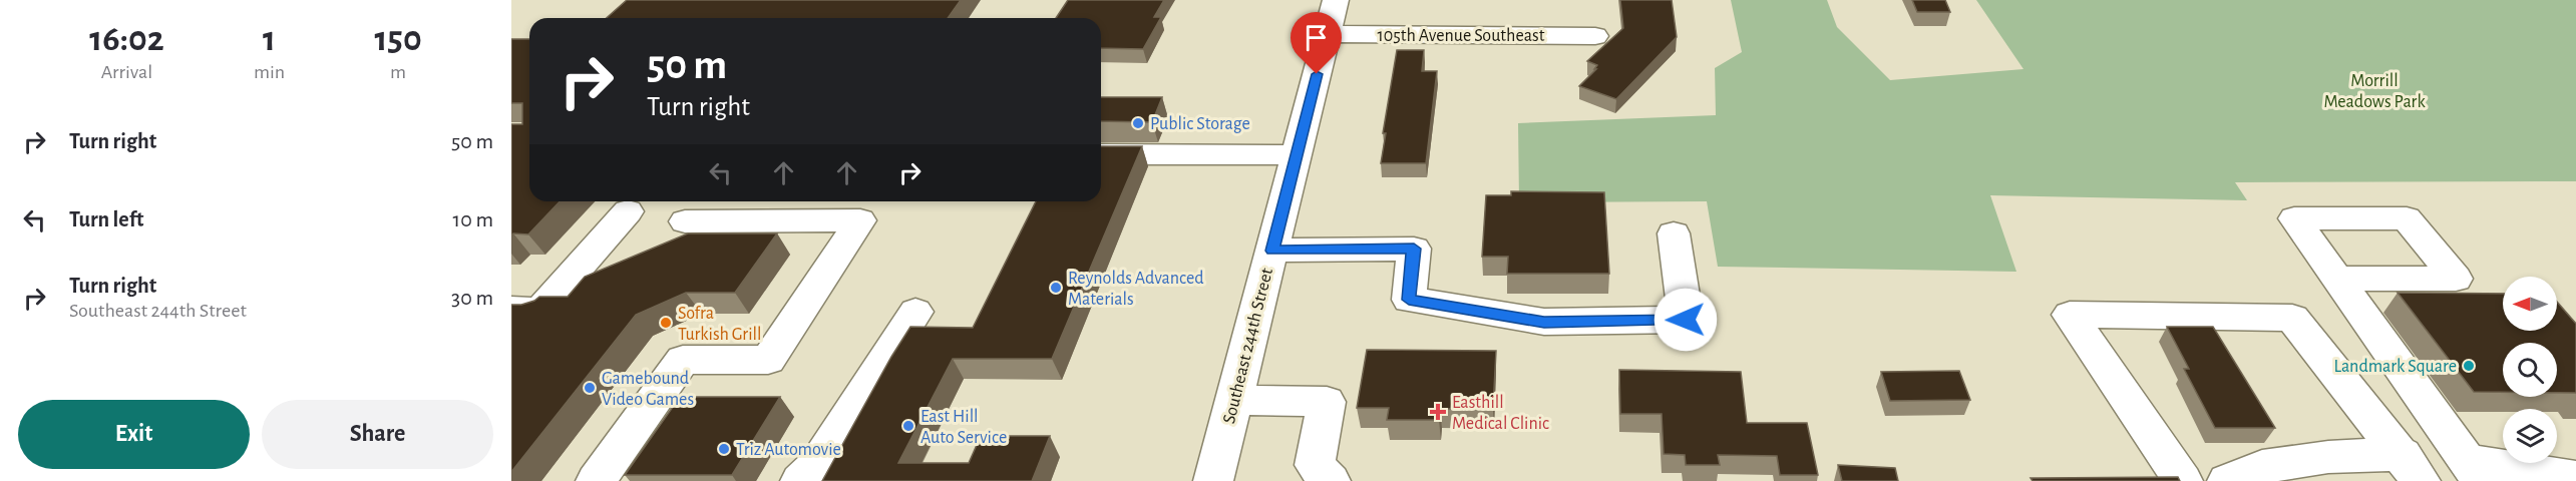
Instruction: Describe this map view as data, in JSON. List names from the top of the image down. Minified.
{"streets":{"street":["105th Avenue Southeast","Southeast 244th Street"]},"crossings":[["105th Avenue Southeast","Southeast 244th Street"]],"parks":["Morrill Meadows Park"],"places":{"other":["Public Storage","Reynolds Advanced Materials","Sofra Turkish Grill","Landmark Square","Gamebound Video Games","East Hill Auto Service","Triz Automovie"],"health":["Easthill Medical Clinic"]},"north":"left","page":{"eta":["16:02","Arrival","1","min","150","m"],"turn":["50 m","Turn right"],"list":[{"name":"Turn right","value":"50 m"},{"name":"Turn left","value":"10 m"},{"name":"Turn right","note":"Southeast 244th Street","value":"30 m"}],"buttons":["Exit","Share"]}}
